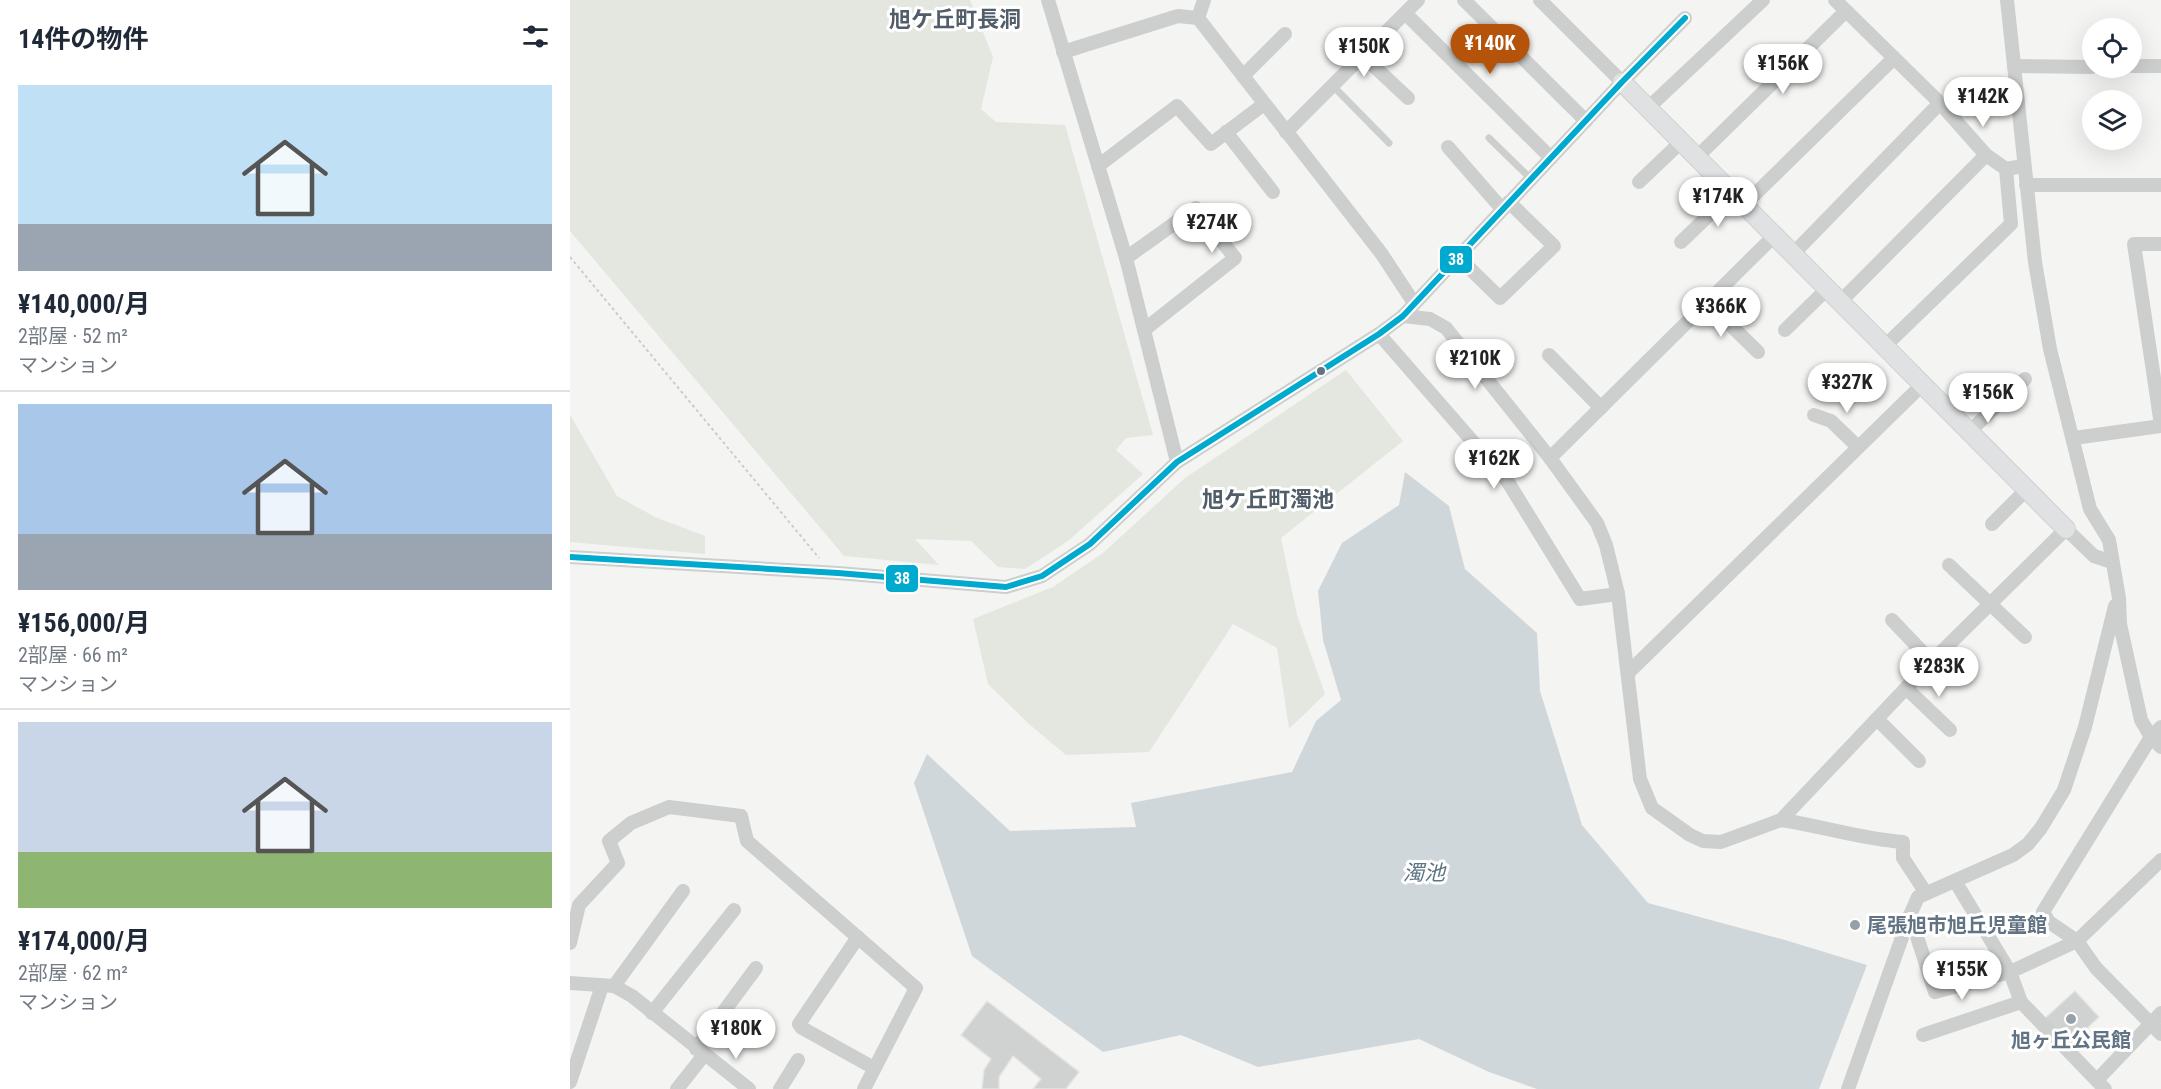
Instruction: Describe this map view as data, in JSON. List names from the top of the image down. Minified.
{"districts":["旭ケ丘町長洞","旭ケ丘町濁池"],"water":["濁池"],"places":["尾張旭市旭丘児童館","旭ヶ丘公民館"],"lines":["transit line 38"],"page":{"heading":"14件の物件","price":["¥140K","¥150K","¥156K","¥142K","¥174K","¥274K","¥366K","¥210K","¥327K","¥156K","¥162K","¥283K","¥155K","¥180K"],"list":[{"name":"¥140,000/月","note":"2部屋 · 52 m² · マンション"},{"name":"¥156,000/月","note":"2部屋 · 66 m² · マンション"},{"name":"¥174,000/月","note":"2部屋 · 62 m² · マンション"}]}}
